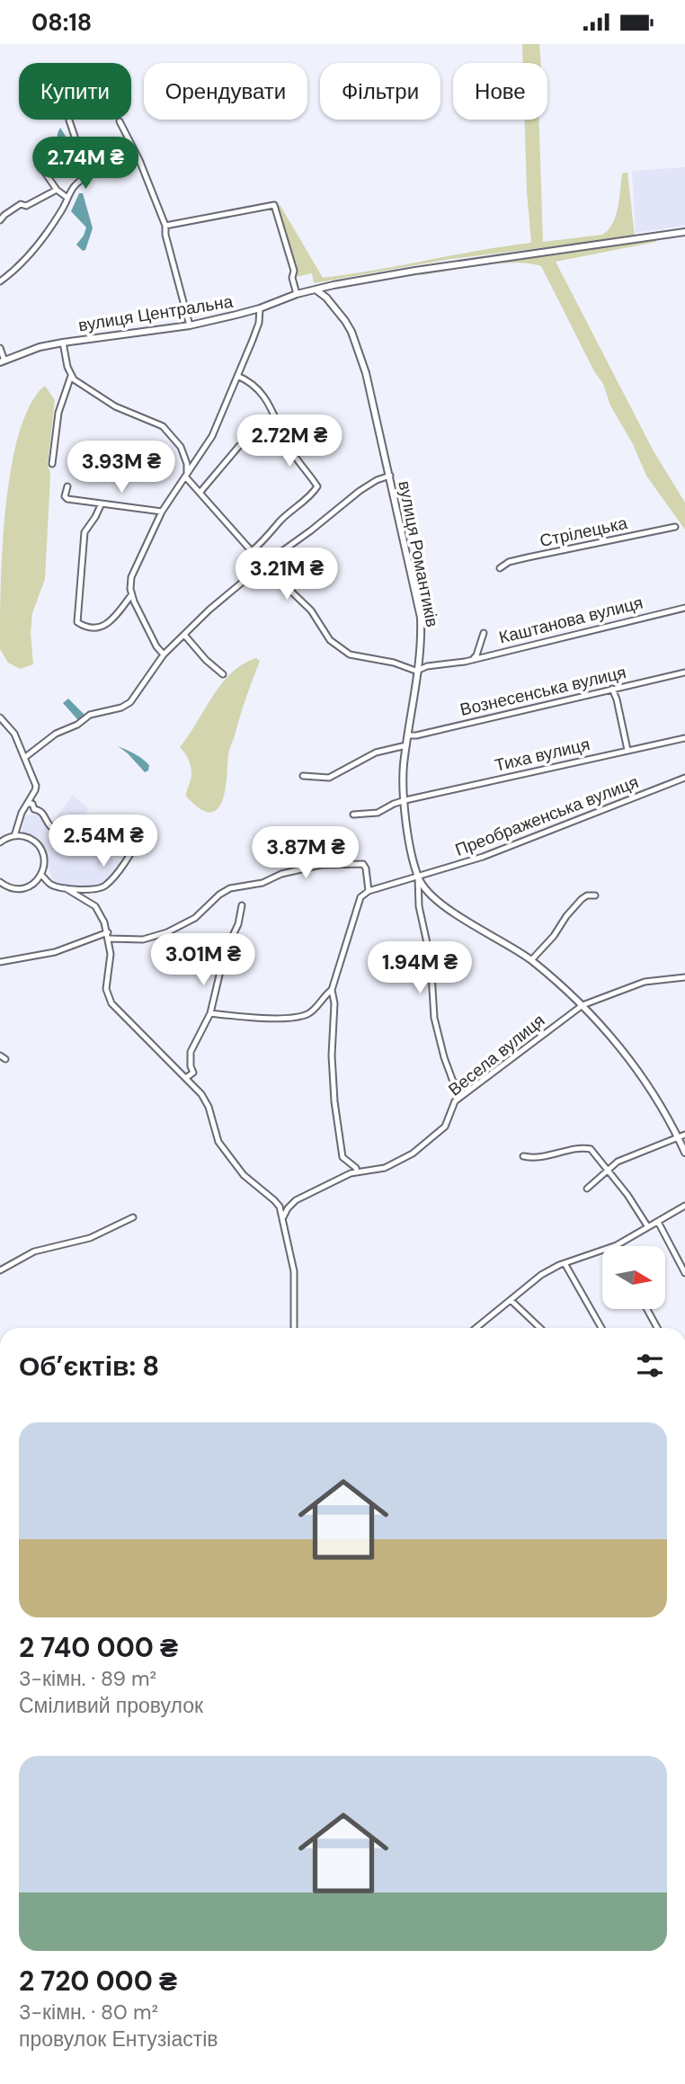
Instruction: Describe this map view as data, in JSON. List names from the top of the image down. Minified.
{"streets":{"street":["вулиця Центральна","Стрілецька","вулиця Романтиків","Каштанова вулиця","Вознесенська вулиця","Тиха вулиця","Преображенська вулиця","Весела вулиця"]},"crossings":[["вулиця Центральна","вулиця Романтиків"],["вулиця Романтиків","Каштанова вулиця"],["вулиця Романтиків","Вознесенська вулиця"],["вулиця Романтиків","Тиха вулиця"],["вулиця Романтиків","Преображенська вулиця"]],"north":"right","page":{"status":"08:18","chip":["Купити","Орендувати","Фільтри","Нове"],"price":["2.74M ₴","2.72M ₴","3.93M ₴","3.21M ₴","2.54M ₴","3.87M ₴","3.01M ₴","1.94M ₴"],"heading":"Об’єктів: 8","list":[{"name":"2 740 000 ₴","note":"3-кімн. · 89 m² · Сміливий провулок"},{"name":"2 720 000 ₴","note":"3-кімн. · 80 m² · провулок Ентузіастів"}]}}
